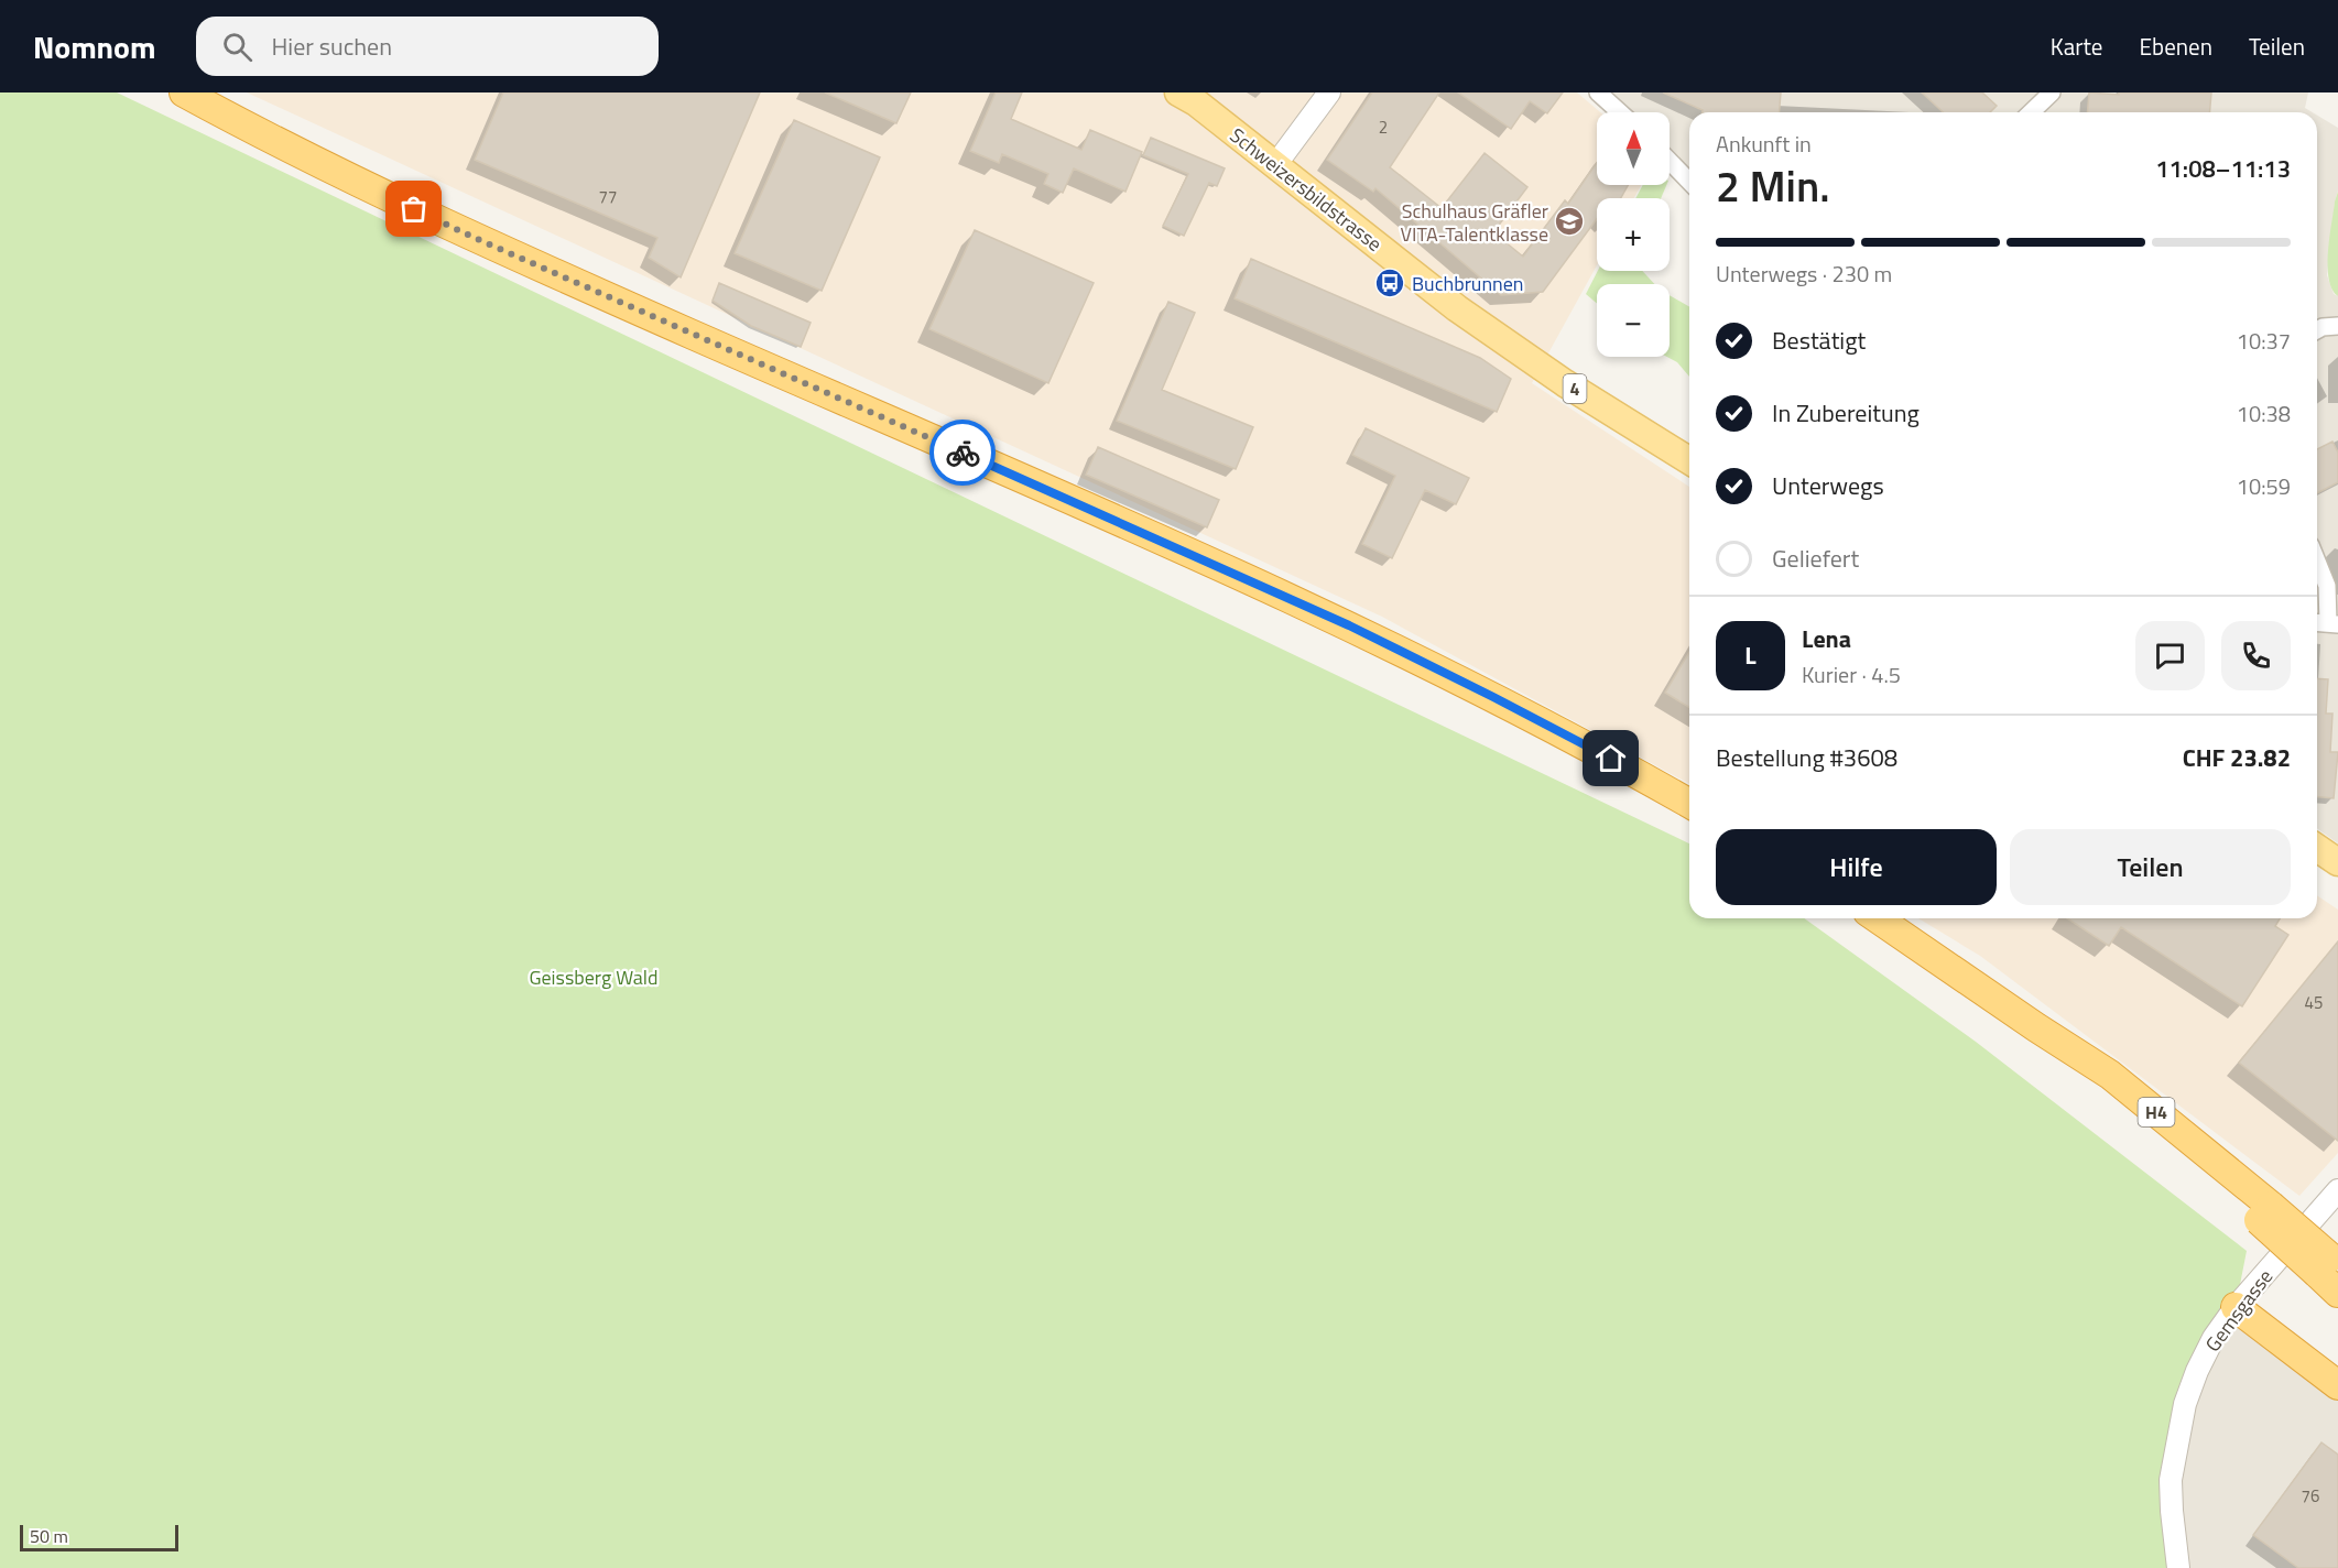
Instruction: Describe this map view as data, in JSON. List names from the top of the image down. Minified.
{"streets":{"highway":["H4"],"main road":["Schweizersbildstrasse","4"],"street":["Gemsgasse"]},"parks":["Geissberg Wald"],"places":{"school or university":["Schulhaus Gräfler VITA-Talentklasse"],"bus stop":["Buchbrunnen"]},"house_numbers":["2","77","45","76"],"scale_bar":"50 m","north":"top","page":{"header":"Nomnom","search":"Hier suchen","nav":["Karte","Ebenen","Teilen"],"map_buttons":["+","−"],"heading":["2 Min.","Ankunft in","11:08–11:13"],"panel":["Lena","Kurier · 4.5","Bestellung #3608","CHF 23.82"],"bar":"Unterwegs · 230 m","list":[["Bestätigt","10:37"],["In Zubereitung","10:38"],["Unterwegs","10:59"],"Geliefert"],"round":"L","buttons":["Hilfe","Teilen"],"scale":"50 m"}}
